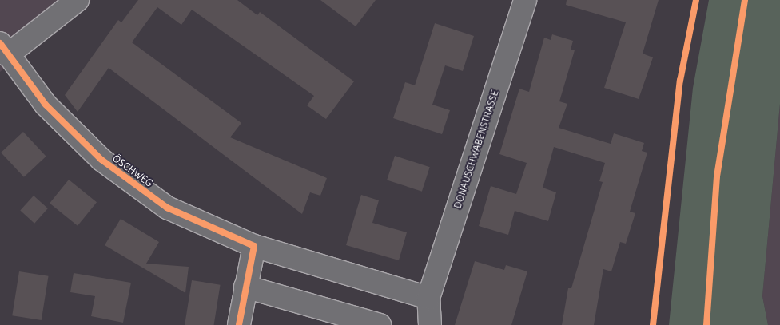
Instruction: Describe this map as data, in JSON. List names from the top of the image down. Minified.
{"streets":{"street":["DONAUSCHWABENSTRASSE","ÖSCHWEG"]},"crossings":[["DONAUSCHWABENSTRASSE","ÖSCHWEG"]]}
